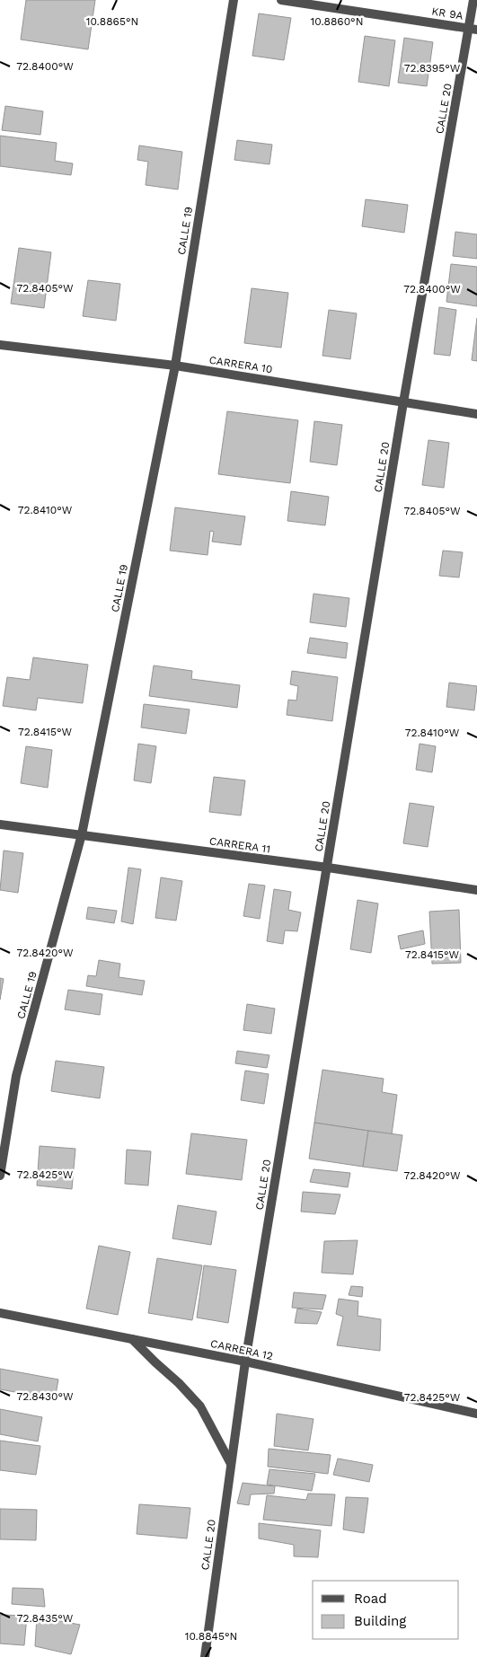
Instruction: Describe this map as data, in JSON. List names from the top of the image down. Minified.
{"streets":{"street":["KR 9A","CALLE 20","CALLE 19","CARRERA 10","CARRERA 11","CARRERA 12"]},"crossings":[["KR 9A","CALLE 20"],["CALLE 20","CARRERA 10"],["CALLE 20","CARRERA 11"],["CALLE 20","CARRERA 12"],["CALLE 19","CARRERA 10"],["CALLE 19","CARRERA 11"]],"legend":["Road","Building"],"coordinates":["10.8865°N","10.8860°N","72.8400°W","72.8395°W","72.8405°W","72.8410°W","72.8415°W","72.8420°W","72.8425°W","72.8430°W","72.8435°W","10.8845°N"]}
